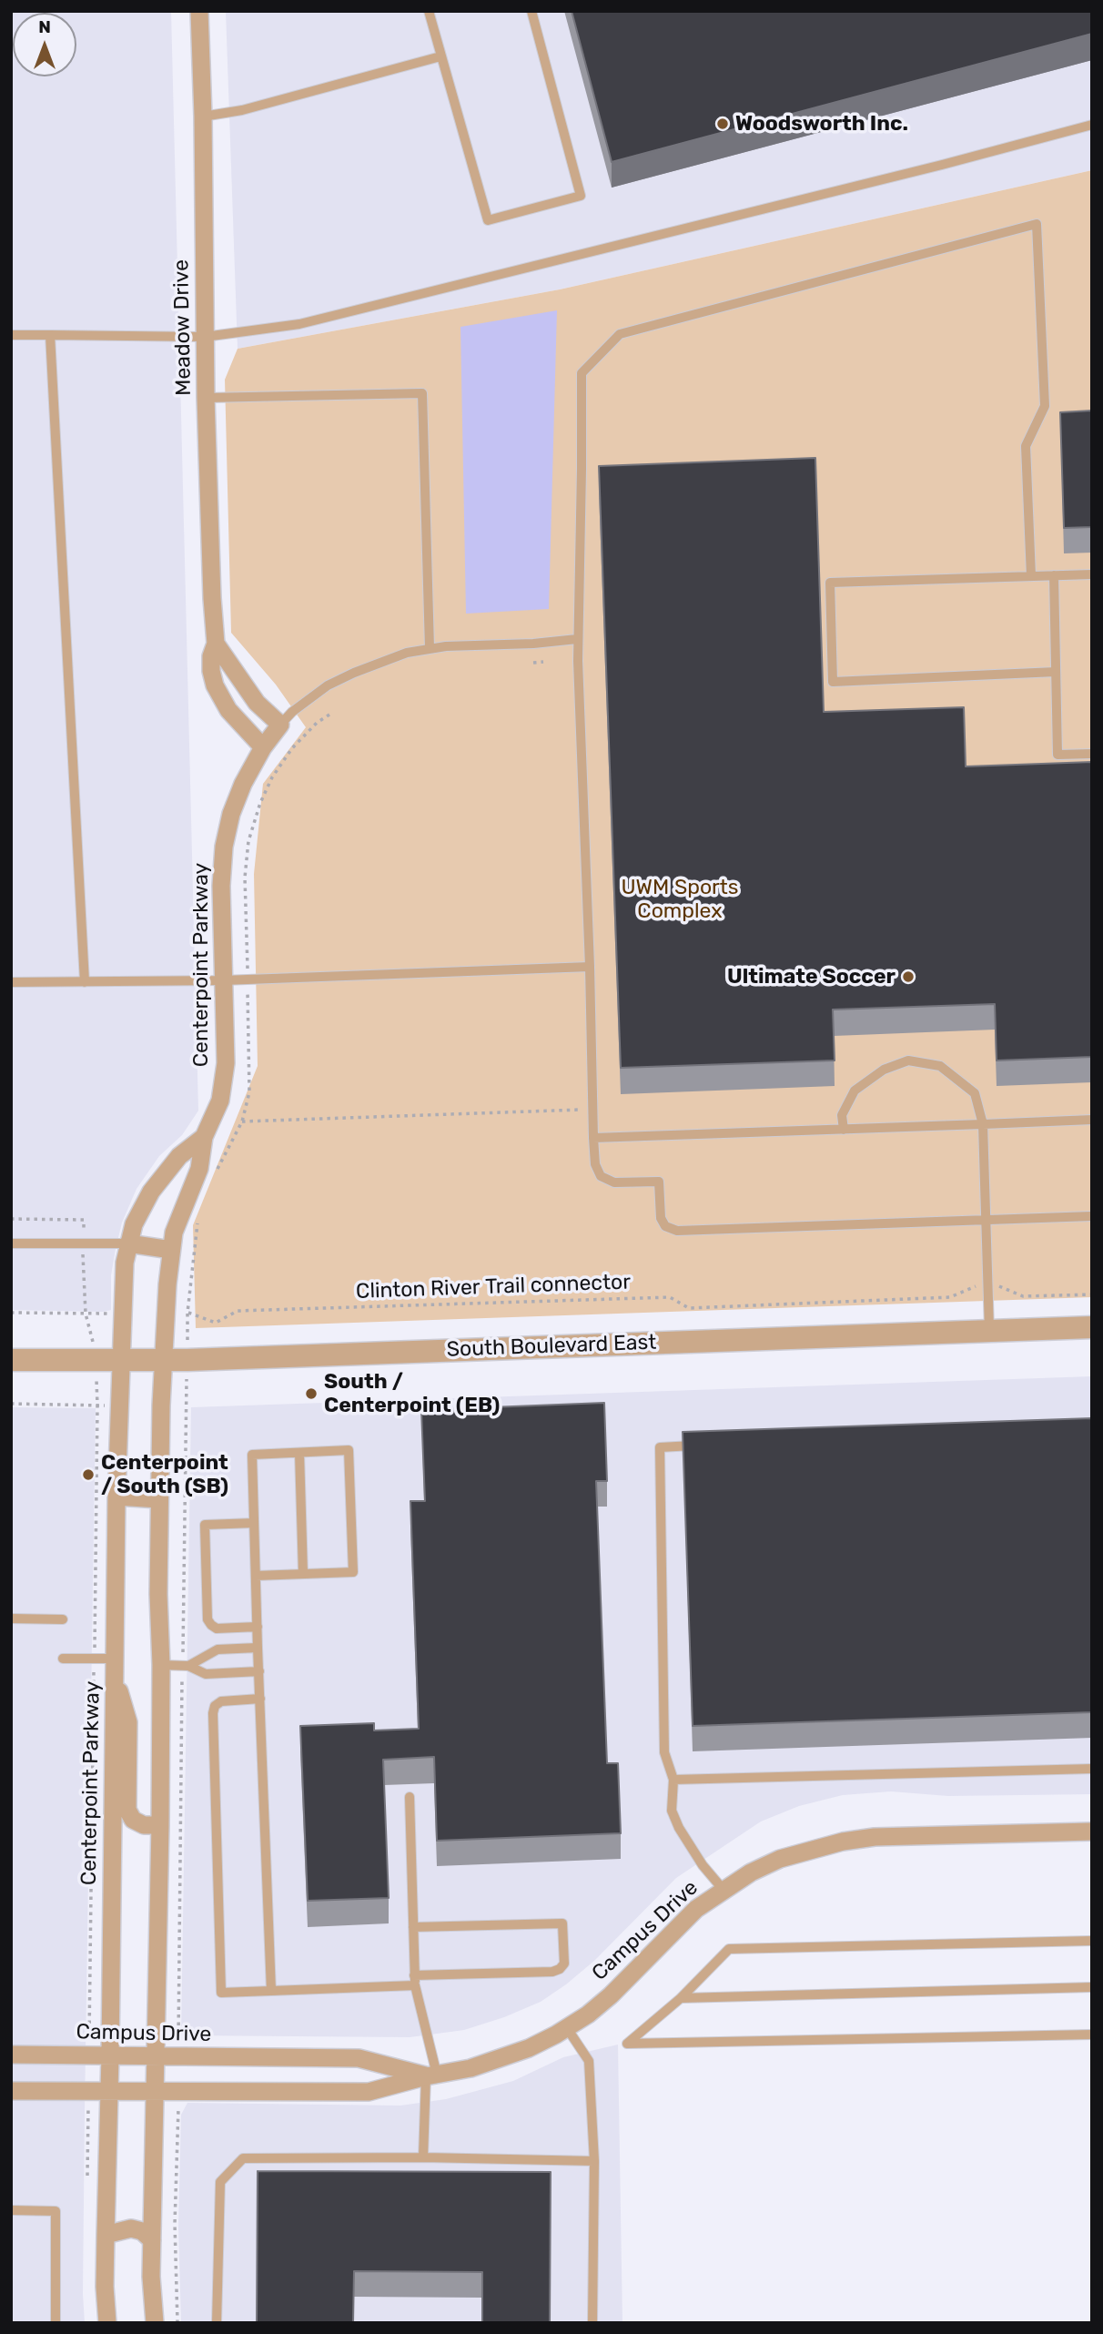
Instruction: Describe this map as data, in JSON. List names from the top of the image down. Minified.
{"streets":{"street":["Meadow Drive","Centerpoint Parkway","South Boulevard East","Campus Drive"],"path":["Clinton River Trail connector"]},"crossings":[["Meadow Drive","Centerpoint Parkway"],["Centerpoint Parkway","Clinton River Trail connector"],["Centerpoint Parkway","South Boulevard East"],["Centerpoint Parkway","Campus Drive"]],"parks":["UWM Sports Complex"],"places":["Woodsworth Inc.","Ultimate Soccer","South / Centerpoint (EB)","Centerpoint / South (SB)"],"north":"top"}
